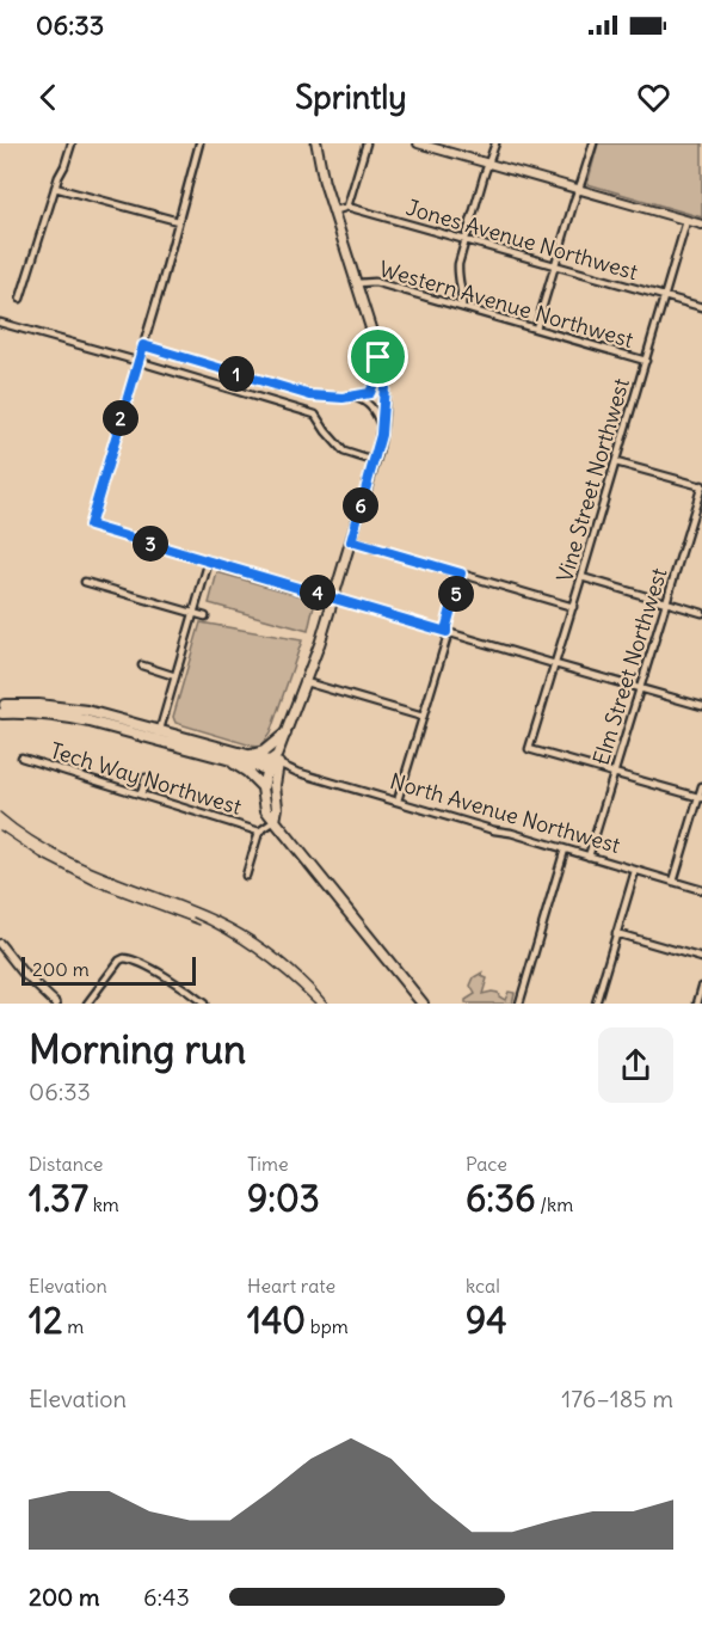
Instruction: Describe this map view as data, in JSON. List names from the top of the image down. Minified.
{"streets":{"highway":["North Avenue Northwest"],"street":["Jones Avenue Northwest","Western Avenue Northwest","Vine Street Northwest","Elm Street Northwest","Tech Way Northwest"]},"crossings":[["Jones Avenue Northwest","Vine Street Northwest"],["Western Avenue Northwest","Vine Street Northwest"],["Vine Street Northwest","Elm Street Northwest"],["Elm Street Northwest","North Avenue Northwest"]],"scale_bar":"200 m","page":{"status":"06:33","header":"Sprintly","pins":["1","2","6","3","4","5"],"scale":"200 m","heading":["Morning run","06:33"],"stats":[["Distance","1.37 km"],["Time","9:03"],["Pace","6:36 /km"],["Elevation","12 m"],["Heart rate","140 bpm"],["kcal","94"]],"chart":["Elevation","176–185 m"],"list":[{"name":"200 m","note":"6:43"}]}}
